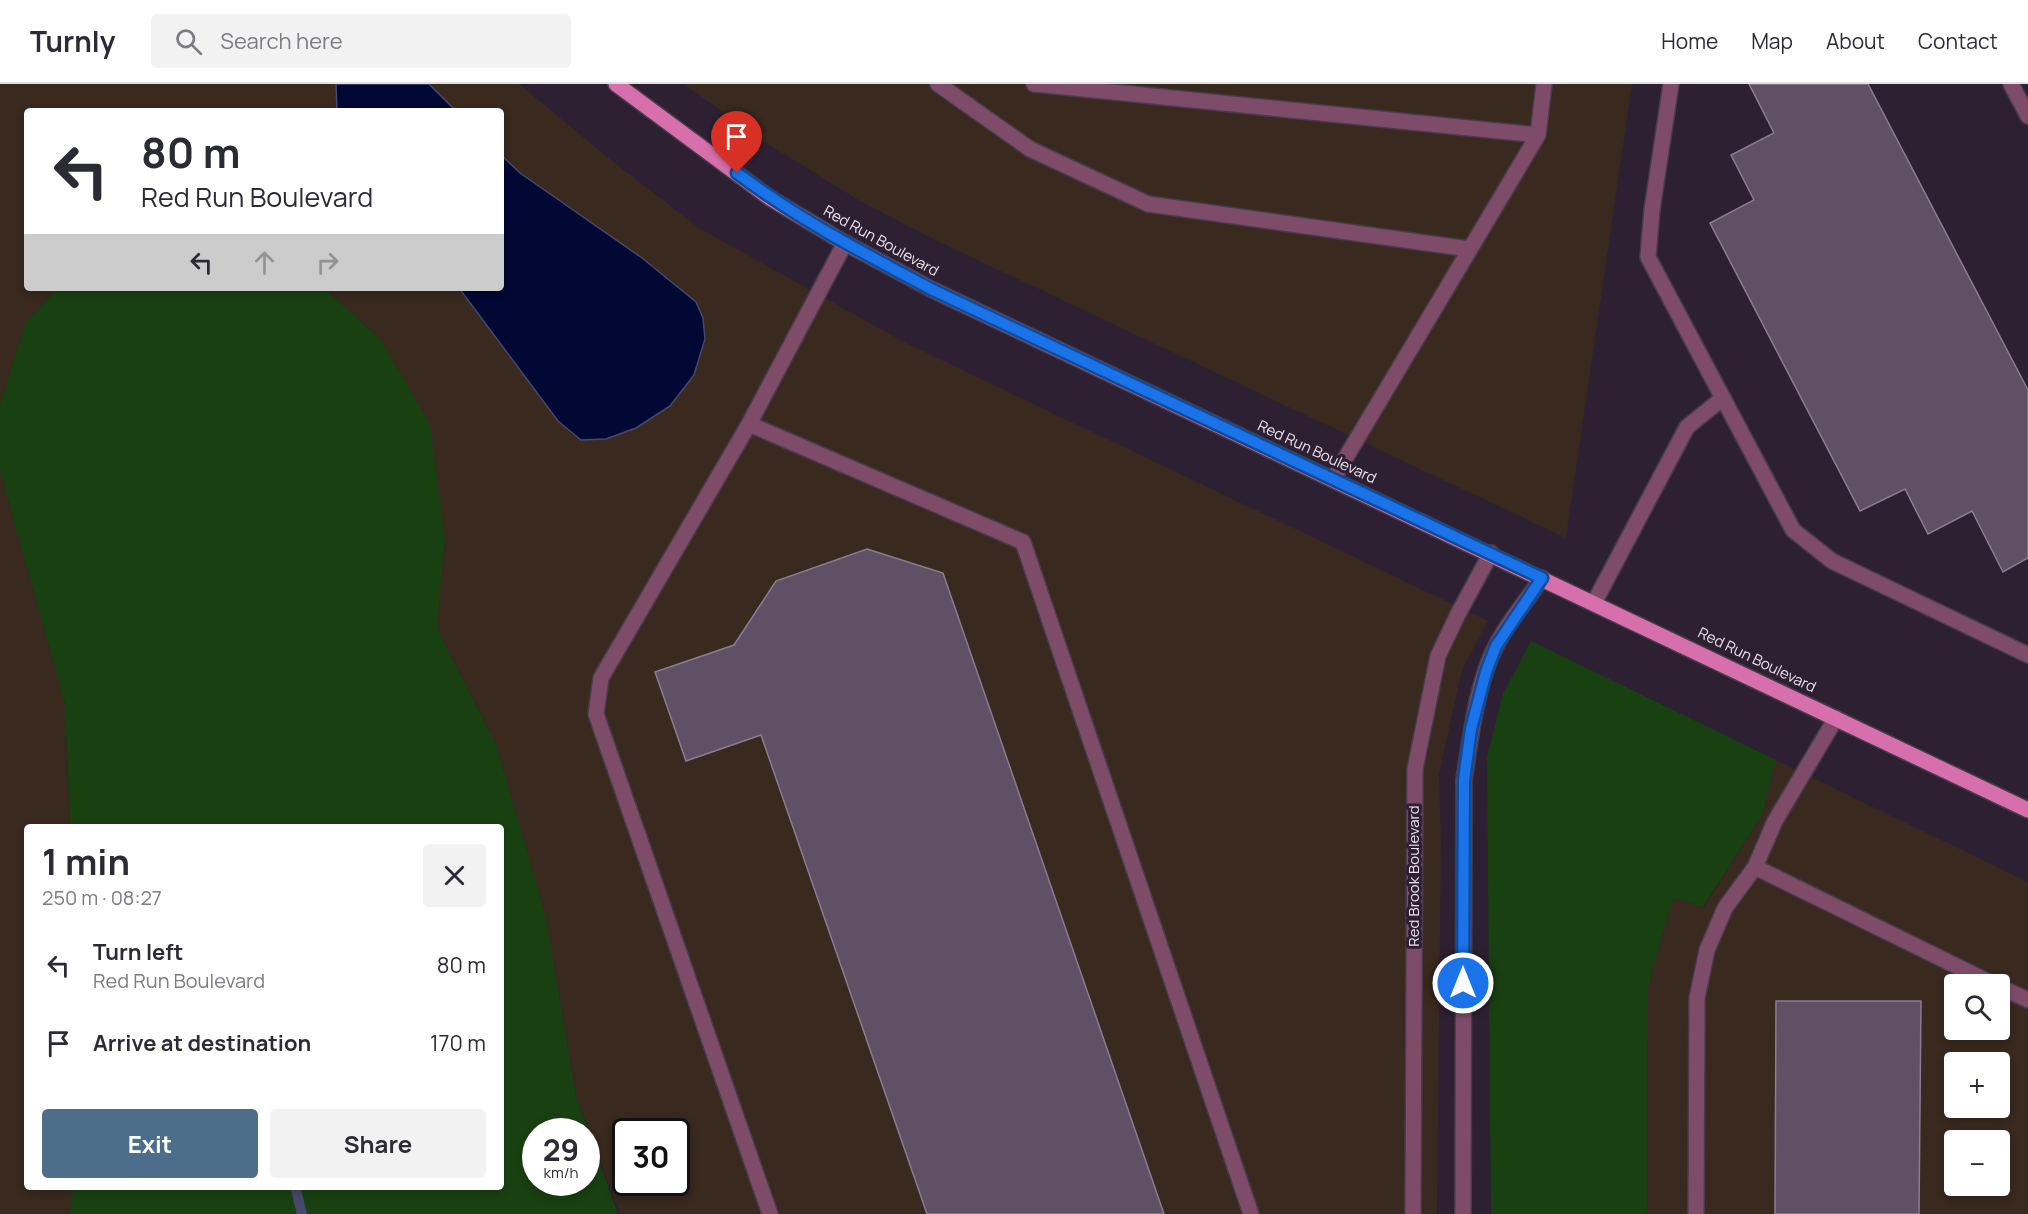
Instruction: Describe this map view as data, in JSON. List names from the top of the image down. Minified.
{"streets":{"main road":["Red Run Boulevard"],"street":["Red Brook Boulevard"]},"crossings":[["Red Run Boulevard","Red Brook Boulevard"]],"page":{"header":"Turnly","search":"Search here","nav":["Home","Map","About","Contact"],"turn":["80 m","Red Run Boulevard"],"heading":["1 min","250 m · 08:27"],"list":[{"name":"Turn left","note":"Red Run Boulevard","value":"80 m"},{"name":"Arrive at destination","value":"170 m"}],"map_buttons":["+","−"],"buttons":["Exit","Share"],"speed":"29 km/h","limit":"30"}}
